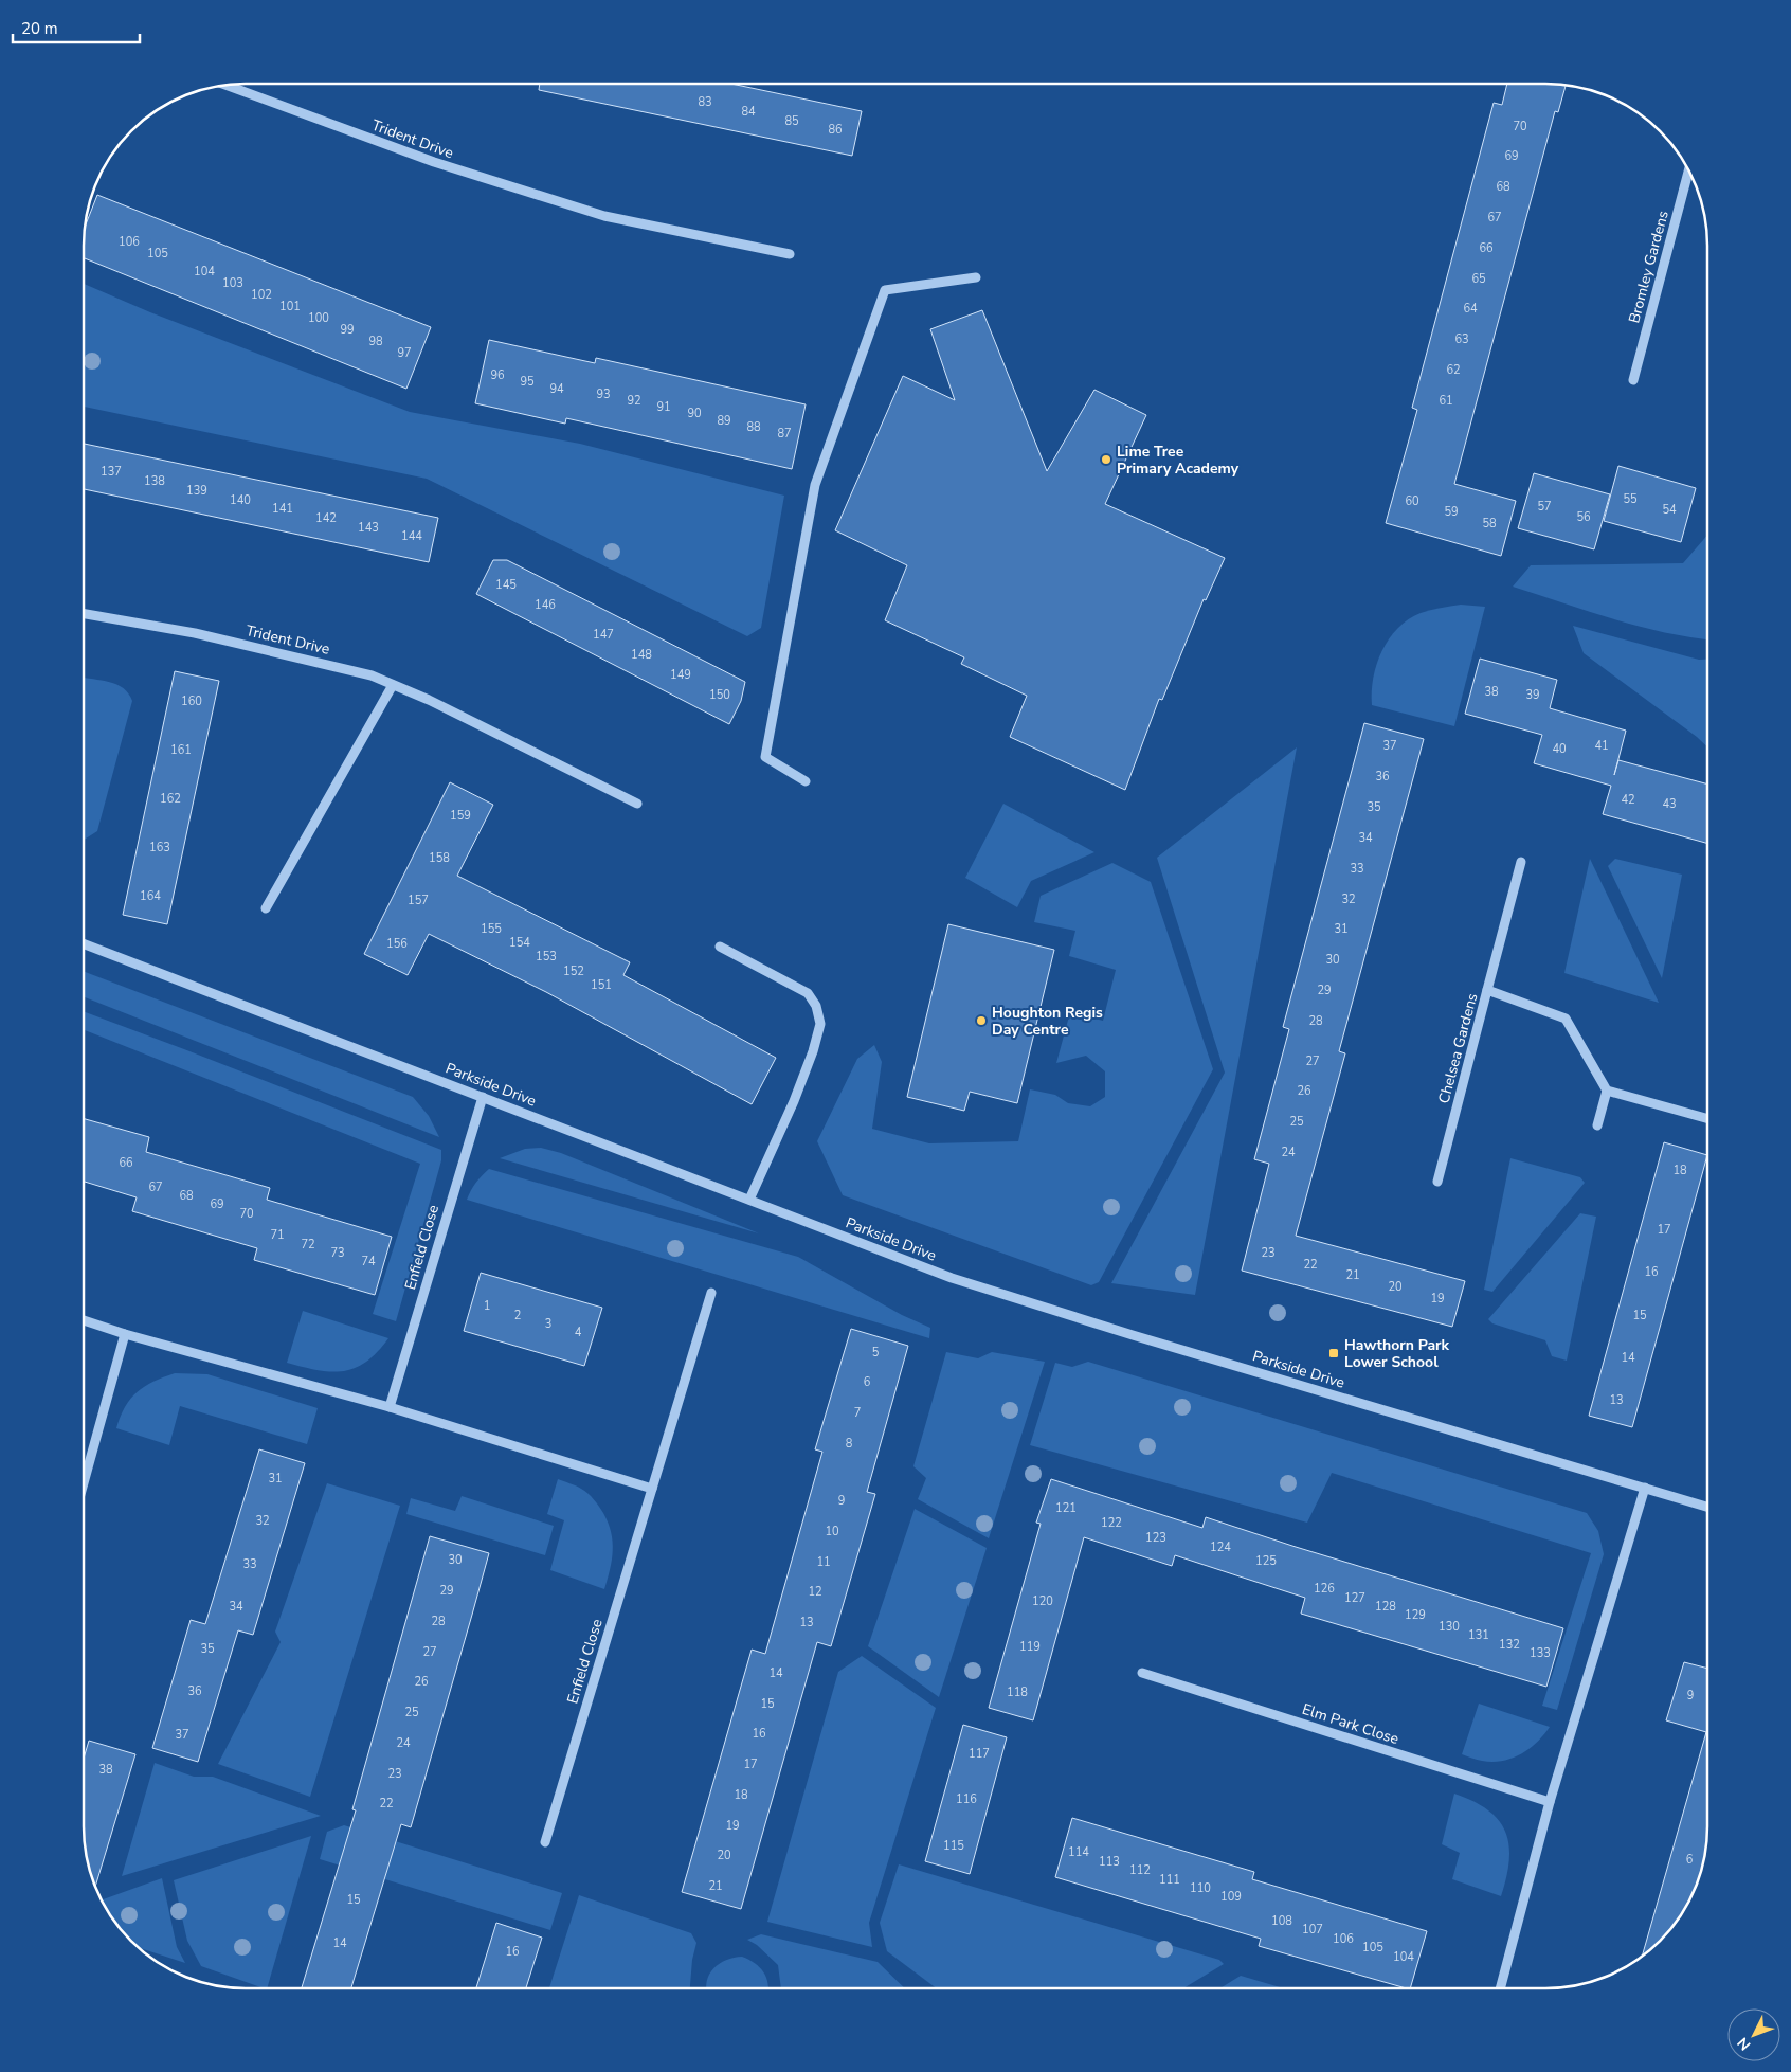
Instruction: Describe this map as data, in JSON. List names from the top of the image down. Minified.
{"streets":{"street":["Trident Drive","Bromley Gardens","Chelsea Gardens","Parkside Drive","Enfield Close","Elm Park Close"]},"crossings":[["Parkside Drive","Enfield Close"]],"places":{"other":["Lime Tree Primary Academy","Houghton Regis Day Centre"],"transit":["Hawthorn Park Lower School"]},"house_numbers":["83","84","85","70","86","69","68","67","106","66","105","104","65","103","102","101","64","100","99","63","98","97","62","96","95","94","93","92","61","91","90","89","88","87","137","138","139","55","140","60","57","141","54","59","56","142","58","143","144","145","146","147","148","149","38","150","39","160","37","41","40","161","36","162","42","43","35","159","34","163","158","33","164","32","157","155","31","154","156","153","30","152","151","29","28","27","26","25","24","66","18","67","68","69","70","17","71","72","73","23","74","22","16","21","20","19","1","2","15","3","4","5","14","6","13","7","8","31","9","121","32","122","10","123","124","30","125","11","33","126","29","12","127","120","34","128","129","28","13","130","131","132","119","35","27","133","14","26","36","118","9","15","25","16","37","24","117","17","38","23","18","116","22","19","115","114","20","6","113","112","111","21","110","109","15","108","107","106","14","105","16","104"],"scale_bar":"20 m","north":"bottom left"}
